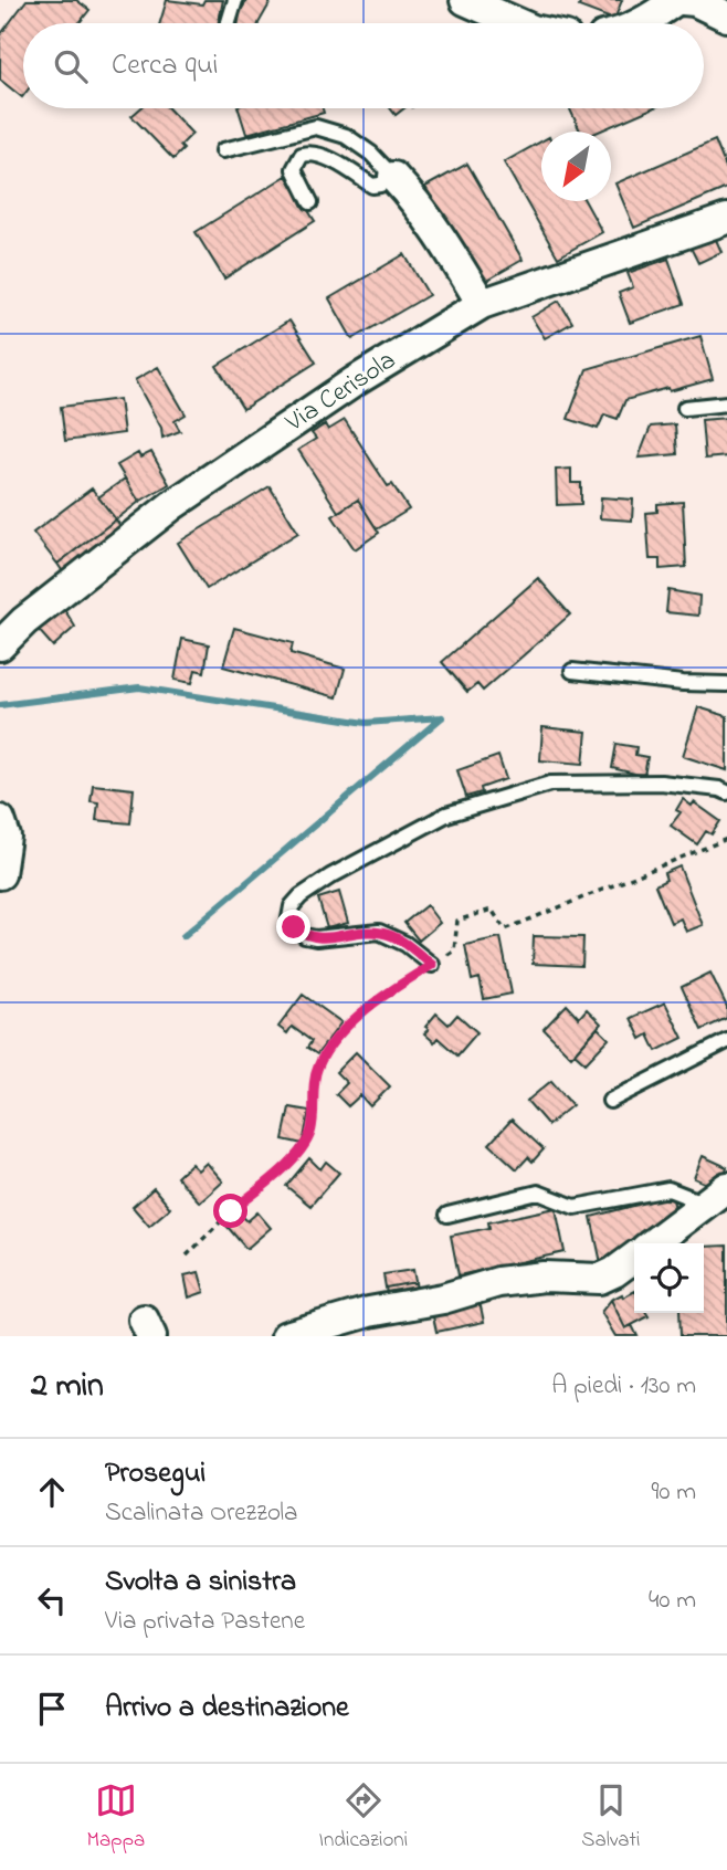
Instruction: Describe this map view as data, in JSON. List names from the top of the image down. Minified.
{"streets":{"street":["Via Cerisola"]},"north":"bottom left","page":{"search":"Cerca qui","heading":["2 min","A piedi · 130 m"],"list":[["Prosegui","Scalinata Orezzola","90 m"],["Svolta a sinistra","Via privata Pastene","40 m"],"Arrivo a destinazione"],"nav":["Mappa","Indicazioni","Salvati"]}}
